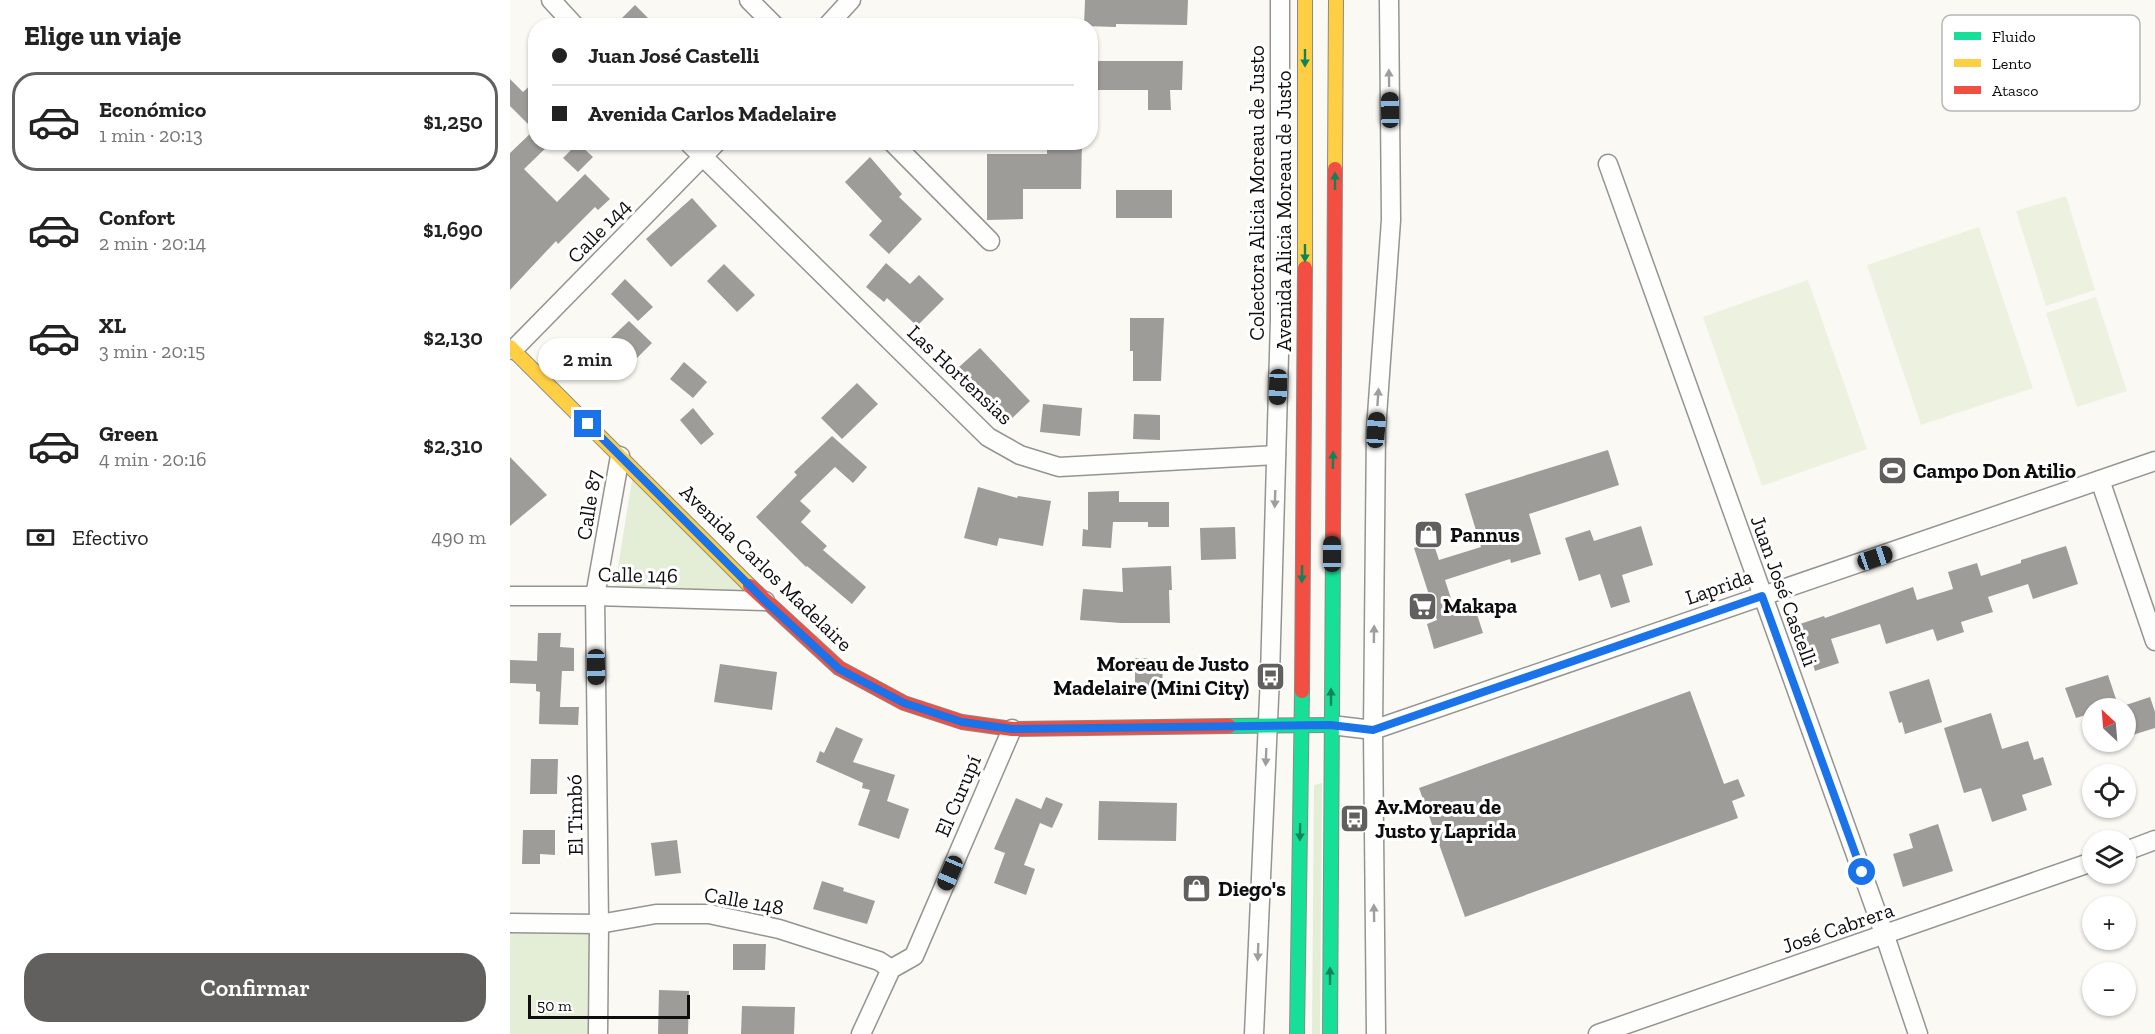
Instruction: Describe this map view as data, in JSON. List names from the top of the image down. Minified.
{"streets":{"main road":["Avenida Alicia Moreau de Justo","Avenida Carlos Madelaire"],"street":["Colectora Alicia Moreau de Justo","Calle 144","Las Hortensias","Calle 87","Calle 146","Laprida","Juan José Castelli","El Curupí","El Timbó","Calle 148","José Cabrera"]},"crossings":[["Colectora Alicia Moreau de Justo","Las Hortensias"],["Colectora Alicia Moreau de Justo","Avenida Carlos Madelaire"],["Avenida Alicia Moreau de Justo","Avenida Carlos Madelaire"],["Calle 144","Las Hortensias"],["Calle 144","Avenida Carlos Madelaire"],["Calle 87","Avenida Carlos Madelaire"],["Calle 87","Calle 146"],["Calle 87","El Timbó"],["Avenida Carlos Madelaire","Calle 146"],["Avenida Carlos Madelaire","Laprida"],["Avenida Carlos Madelaire","El Curupí"],["Calle 146","El Timbó"],["Laprida","Juan José Castelli"],["Juan José Castelli","José Cabrera"],["El Curupí","Calle 148"],["El Timbó","Calle 148"]],"places":{"sports":["Campo Don Atilio"],"shop":["Pannus","Diego's"],"supermarket":["Makapa"],"bus stop":["Moreau de Justo Madelaire (Mini City)","Av.Moreau de Justo y Laprida"]},"legend":["Fluido","Lento","Atasco"],"scale_bar":"50 m","north":"top left","page":{"heading":"Elige un viaje","banner":["Juan José Castelli","Avenida Carlos Madelaire"],"list":[{"name":"Económico","note":"1 min · 20:13","value":"$1,250"},{"name":"Confort","note":"2 min · 20:14","value":"$1,690"},{"name":"XL","note":"3 min · 20:15","value":"$2,130"},{"name":"Green","note":"4 min · 20:16","value":"$2,310"}],"bubble":"2 min","pay":["Efectivo","490 m"],"map_buttons":["+","−"],"buttons":"Confirmar","scale":"50 m"}}
